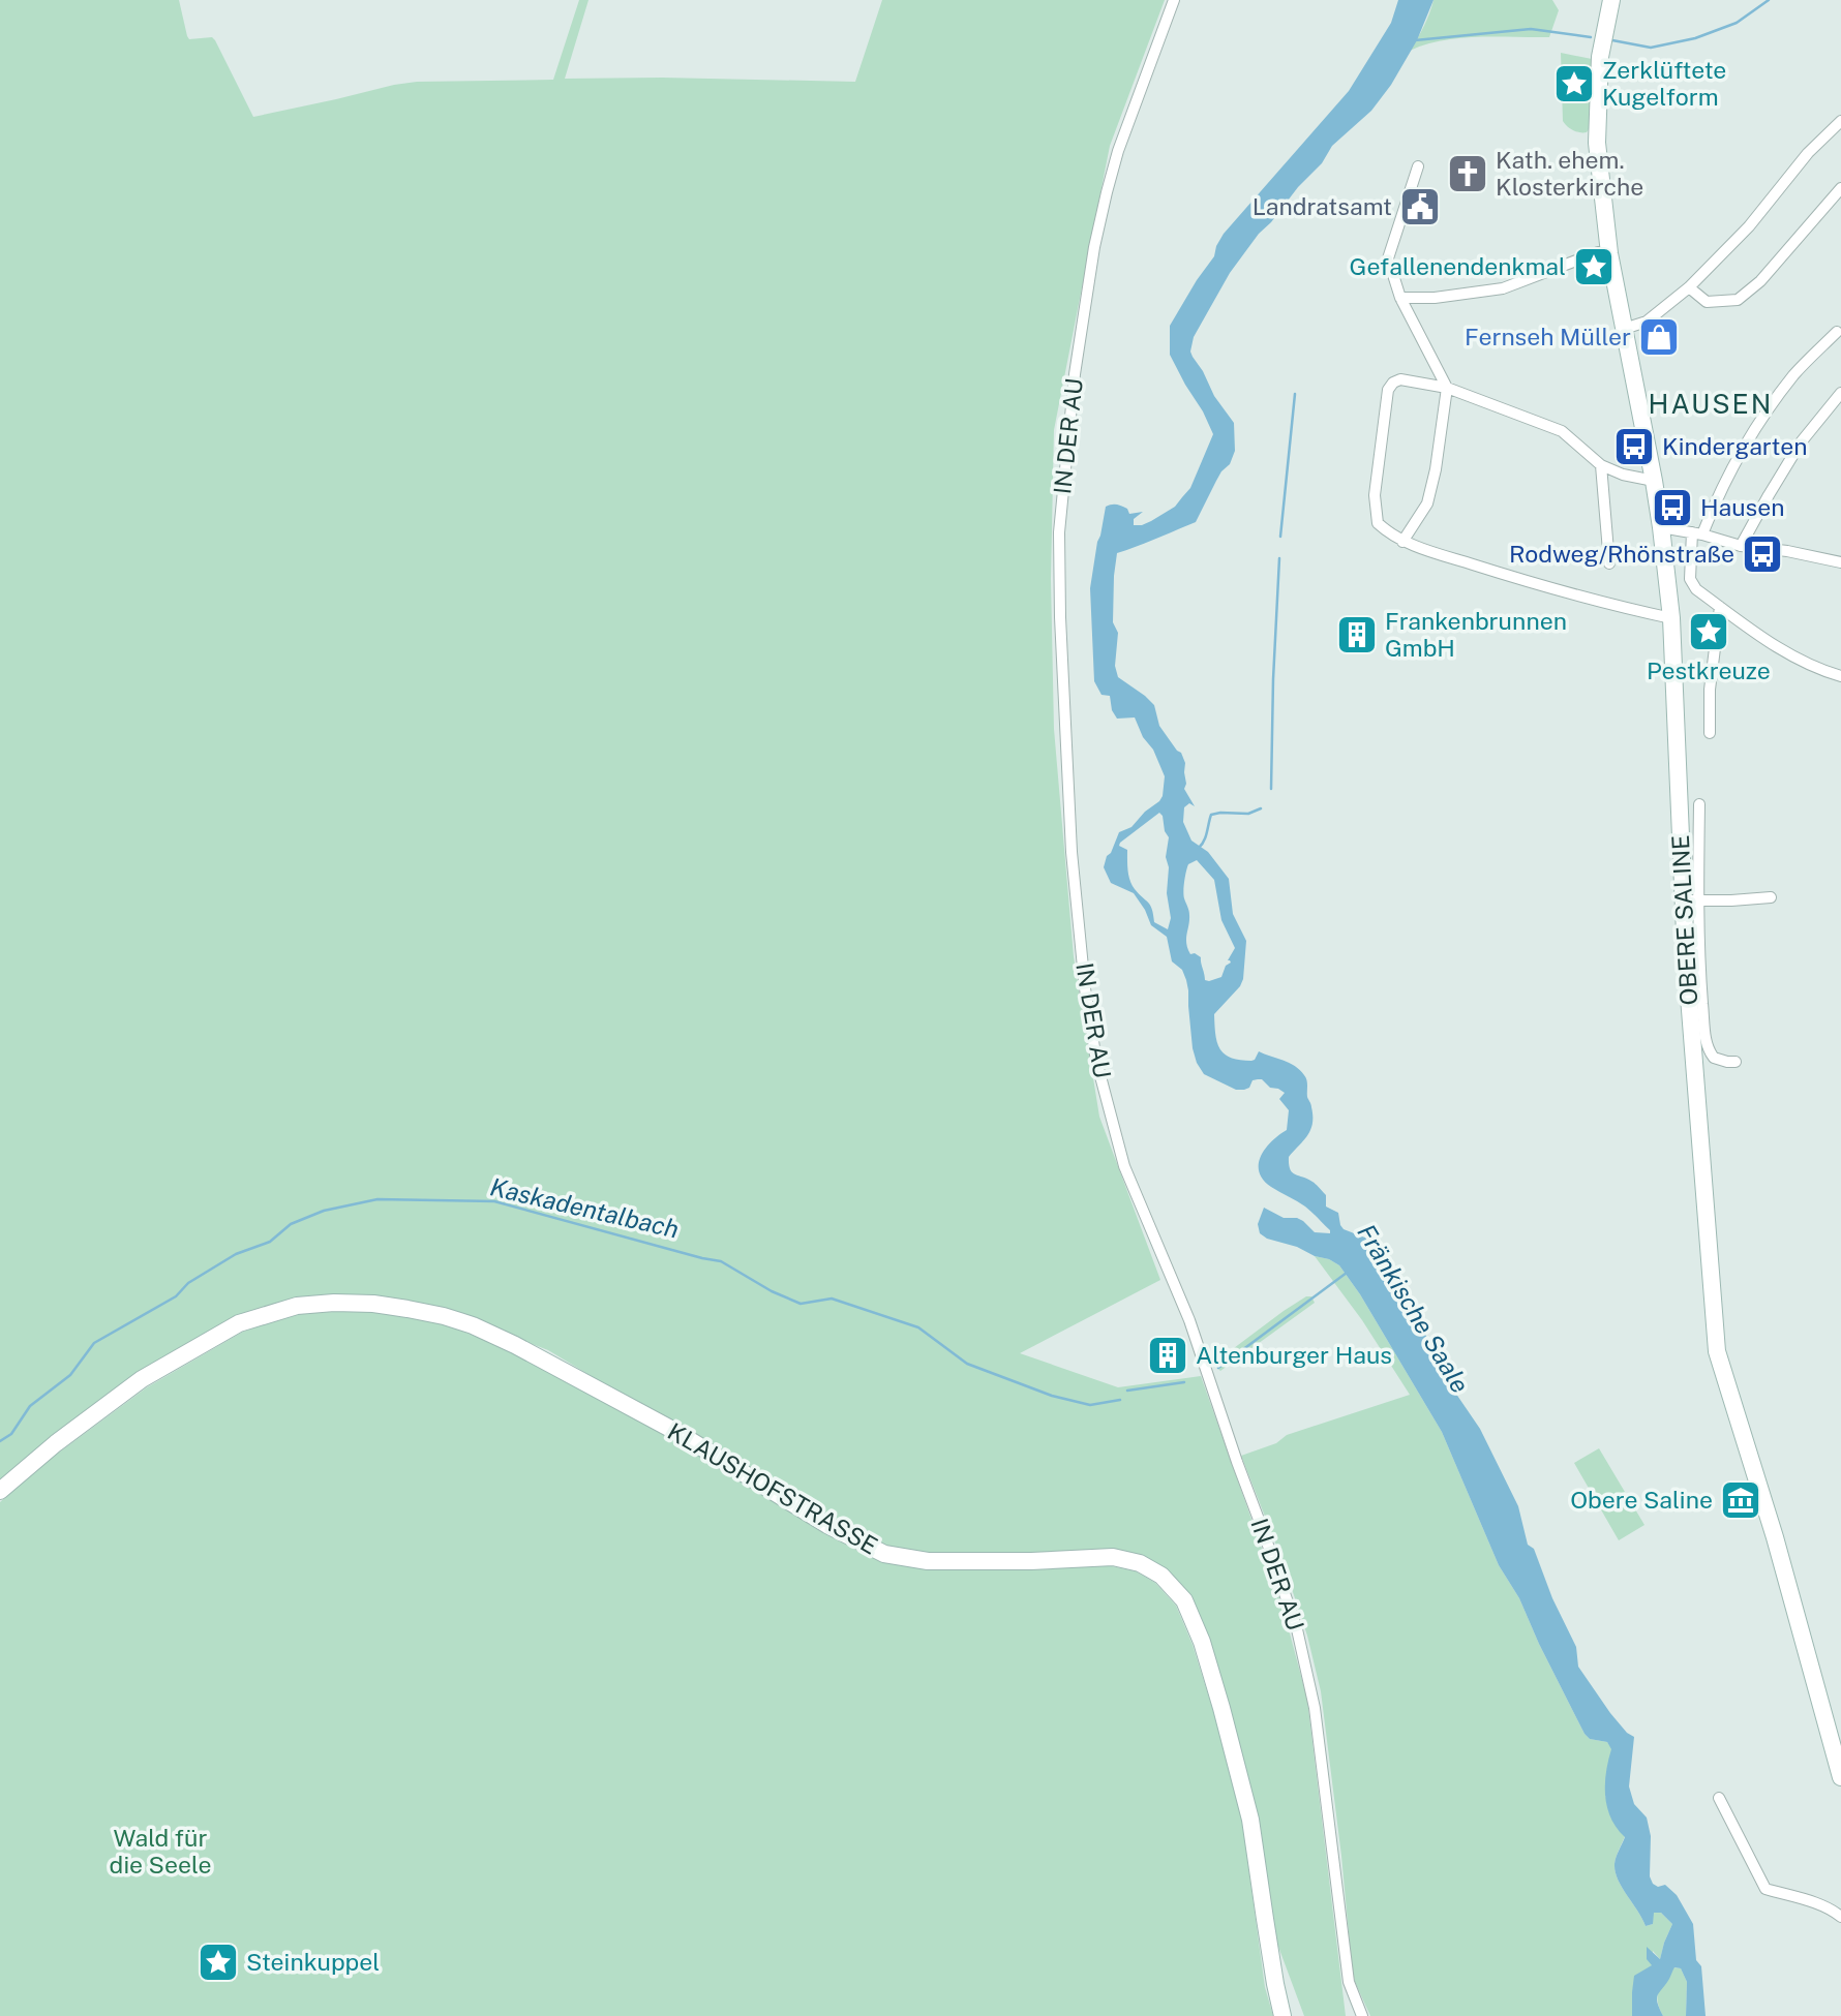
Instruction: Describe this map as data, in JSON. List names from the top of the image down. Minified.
{"streets":{"main road":["OBERE SALINE","KLAUSHOFSTRASSE"],"street":["IN DER AU"]},"districts":["HAUSEN"],"water":["Kaskadentalbach","Fränkische Saale"],"parks":["Wald für die Seele"],"places":{"place":["Zerklüftete Kugelform","Gefallenendenkmal","Pestkreuze","Steinkuppel"],"church":["Kath. ehem. Klosterkirche"],"public building":["Landratsamt"],"shop":["Fernseh Müller"],"bus stop":["Kindergarten","Hausen","Rodweg/Rhönstraße"],"building":["Frankenbrunnen GmbH","Altenburger Haus"],"museum":["Obere Saline"]}}
